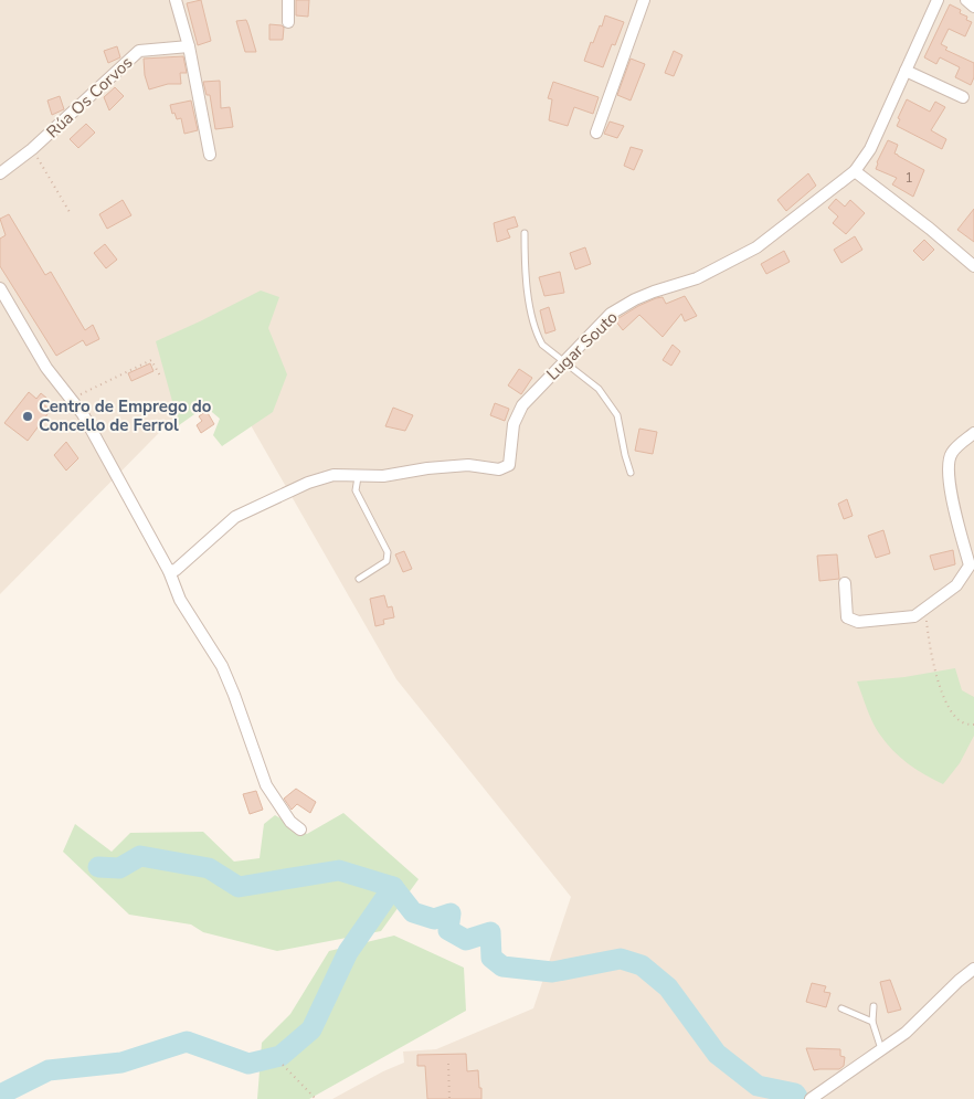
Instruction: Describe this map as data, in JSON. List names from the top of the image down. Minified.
{"streets":{"street":["Rúa Os Corvos","Lugar Souto"]},"places":["Centro de Emprego do Concello de Ferrol"],"house_numbers":["1"]}
